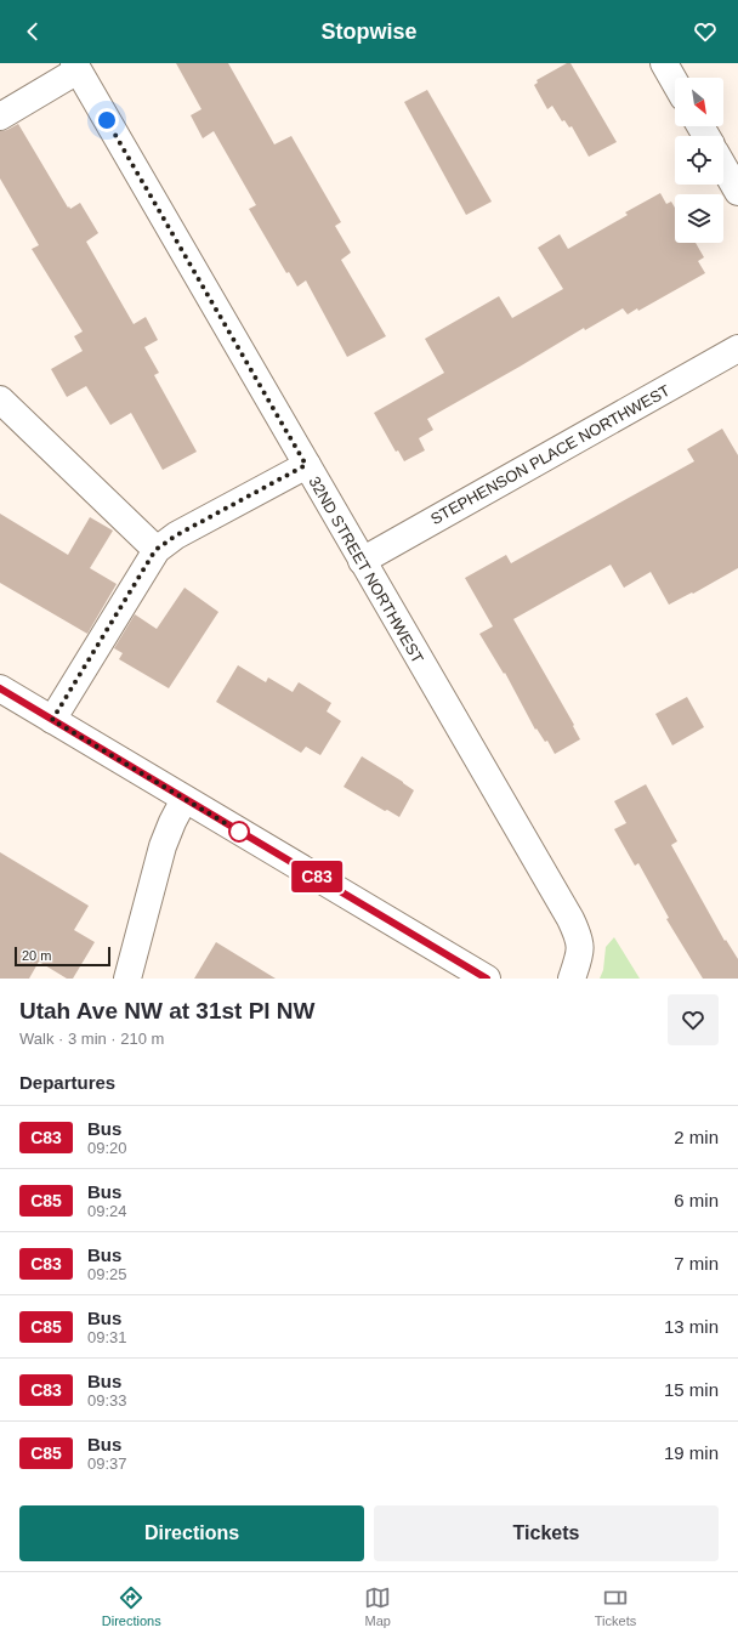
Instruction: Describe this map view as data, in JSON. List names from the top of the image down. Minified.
{"streets":{"street":["STEPHENSON PLACE NORTHWEST","32ND STREET NORTHWEST"]},"crossings":[["STEPHENSON PLACE NORTHWEST","32ND STREET NORTHWEST"]],"lines":["bus line C83"],"scale_bar":"20 m","north":"bottom right","page":{"header":"Stopwise","on_map":"C83","scale":"20 m","heading":[["Utah Ave NW at 31st Pl NW","Walk · 3 min · 210 m"],"Departures"],"list":[{"mark":"C83","name":"Bus","note":"09:20","value":"2 min"},{"mark":"C85","name":"Bus","note":"09:24","value":"6 min"},{"mark":"C83","name":"Bus","note":"09:25","value":"7 min"},{"mark":"C85","name":"Bus","note":"09:31","value":"13 min"},{"mark":"C83","name":"Bus","note":"09:33","value":"15 min"},{"mark":"C85","name":"Bus","note":"09:37","value":"19 min"}],"buttons":["Directions","Tickets"],"tabs":["Directions","Map","Tickets"]}}
